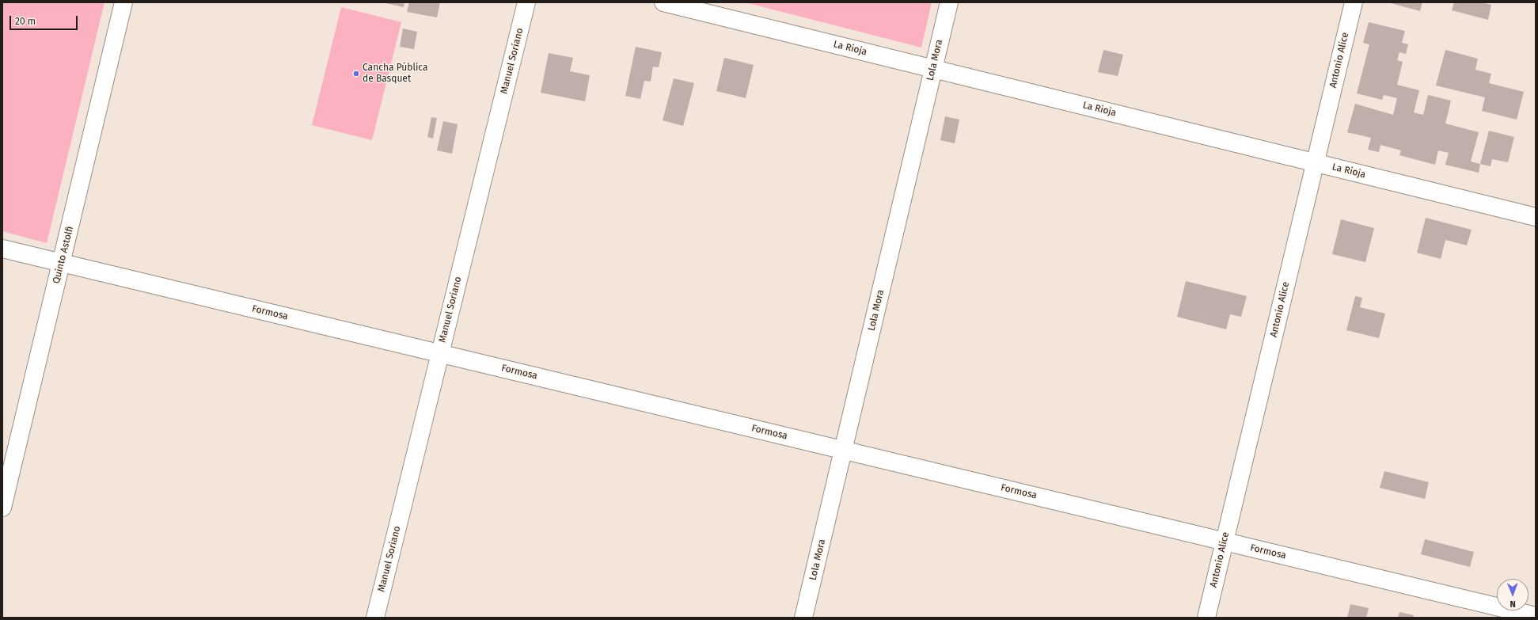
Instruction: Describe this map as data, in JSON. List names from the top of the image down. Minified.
{"streets":{"street":["La Rioja","Lola Mora","Antonio Alice","Manuel Soriano","Quinto Astolfi","Formosa"]},"crossings":[["La Rioja","Lola Mora"],["La Rioja","Antonio Alice"],["Lola Mora","Formosa"],["Antonio Alice","Formosa"],["Manuel Soriano","Formosa"],["Quinto Astolfi","Formosa"]],"places":["Cancha Pública de Basquet"],"scale_bar":"20 m","north":"bottom"}
